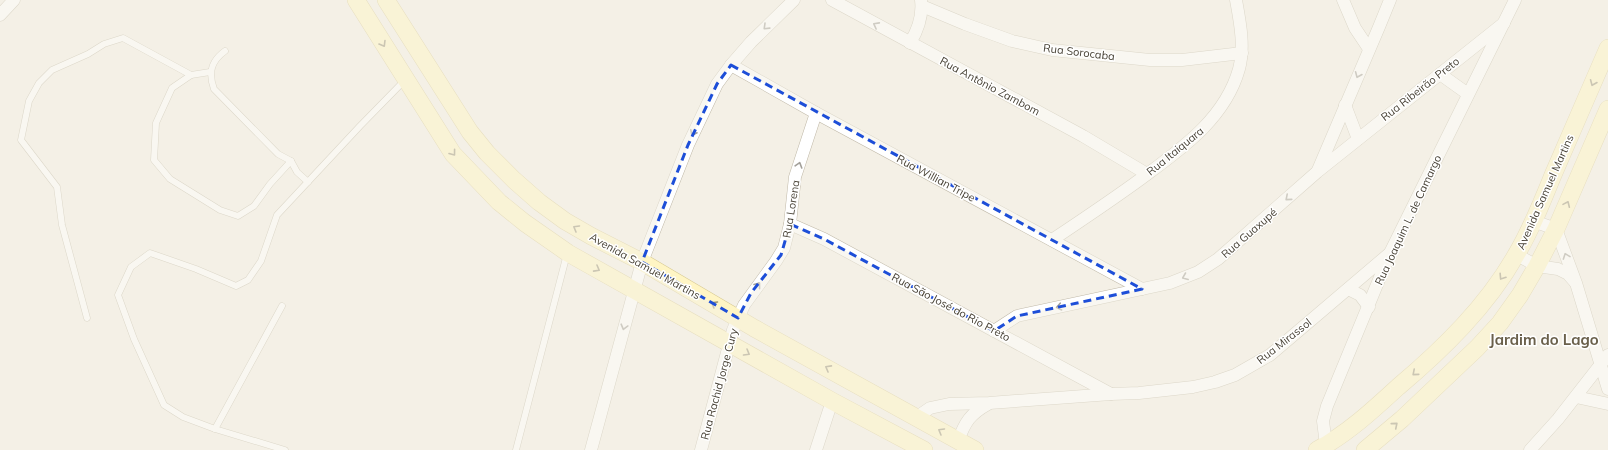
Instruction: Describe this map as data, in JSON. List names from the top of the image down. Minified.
{"streets":{"main road":["Avenida Samuel Martins"],"street":["Rua Sorocaba","Rua Antônio Zambom","Rua Ribeirão Preto","Rua Itaiquara","Rua Willian Tripe","Rua Lorena","Rua Joaquim L. de Camargo","Rua Guaxupé","Rua São José do Rio Preto","Rua Mirassol","Rua Rachid Jorge Cury"]},"crossings":[["Rua Sorocaba","Rua Itaiquara"],["Rua Antônio Zambom","Rua Itaiquara"],["Rua Ribeirão Preto","Rua Joaquim L. de Camargo"],["Rua Ribeirão Preto","Rua Guaxupé"],["Rua Itaiquara","Rua Willian Tripe"],["Rua Willian Tripe","Rua Lorena"],["Rua Willian Tripe","Rua Guaxupé"],["Avenida Samuel Martins","Rua Lorena"],["Avenida Samuel Martins","Rua Joaquim L. de Camargo"],["Avenida Samuel Martins","Rua Mirassol"],["Avenida Samuel Martins","Rua Rachid Jorge Cury"],["Rua Lorena","Rua São José do Rio Preto"],["Rua Lorena","Rua Rachid Jorge Cury"],["Rua Joaquim L. de Camargo","Rua Mirassol"],["Rua Guaxupé","Rua São José do Rio Preto"],["Rua São José do Rio Preto","Rua Mirassol"]],"one_way":["Rua Lorena","Rua Guaxupé"],"districts":["Jardim do Lago"]}
